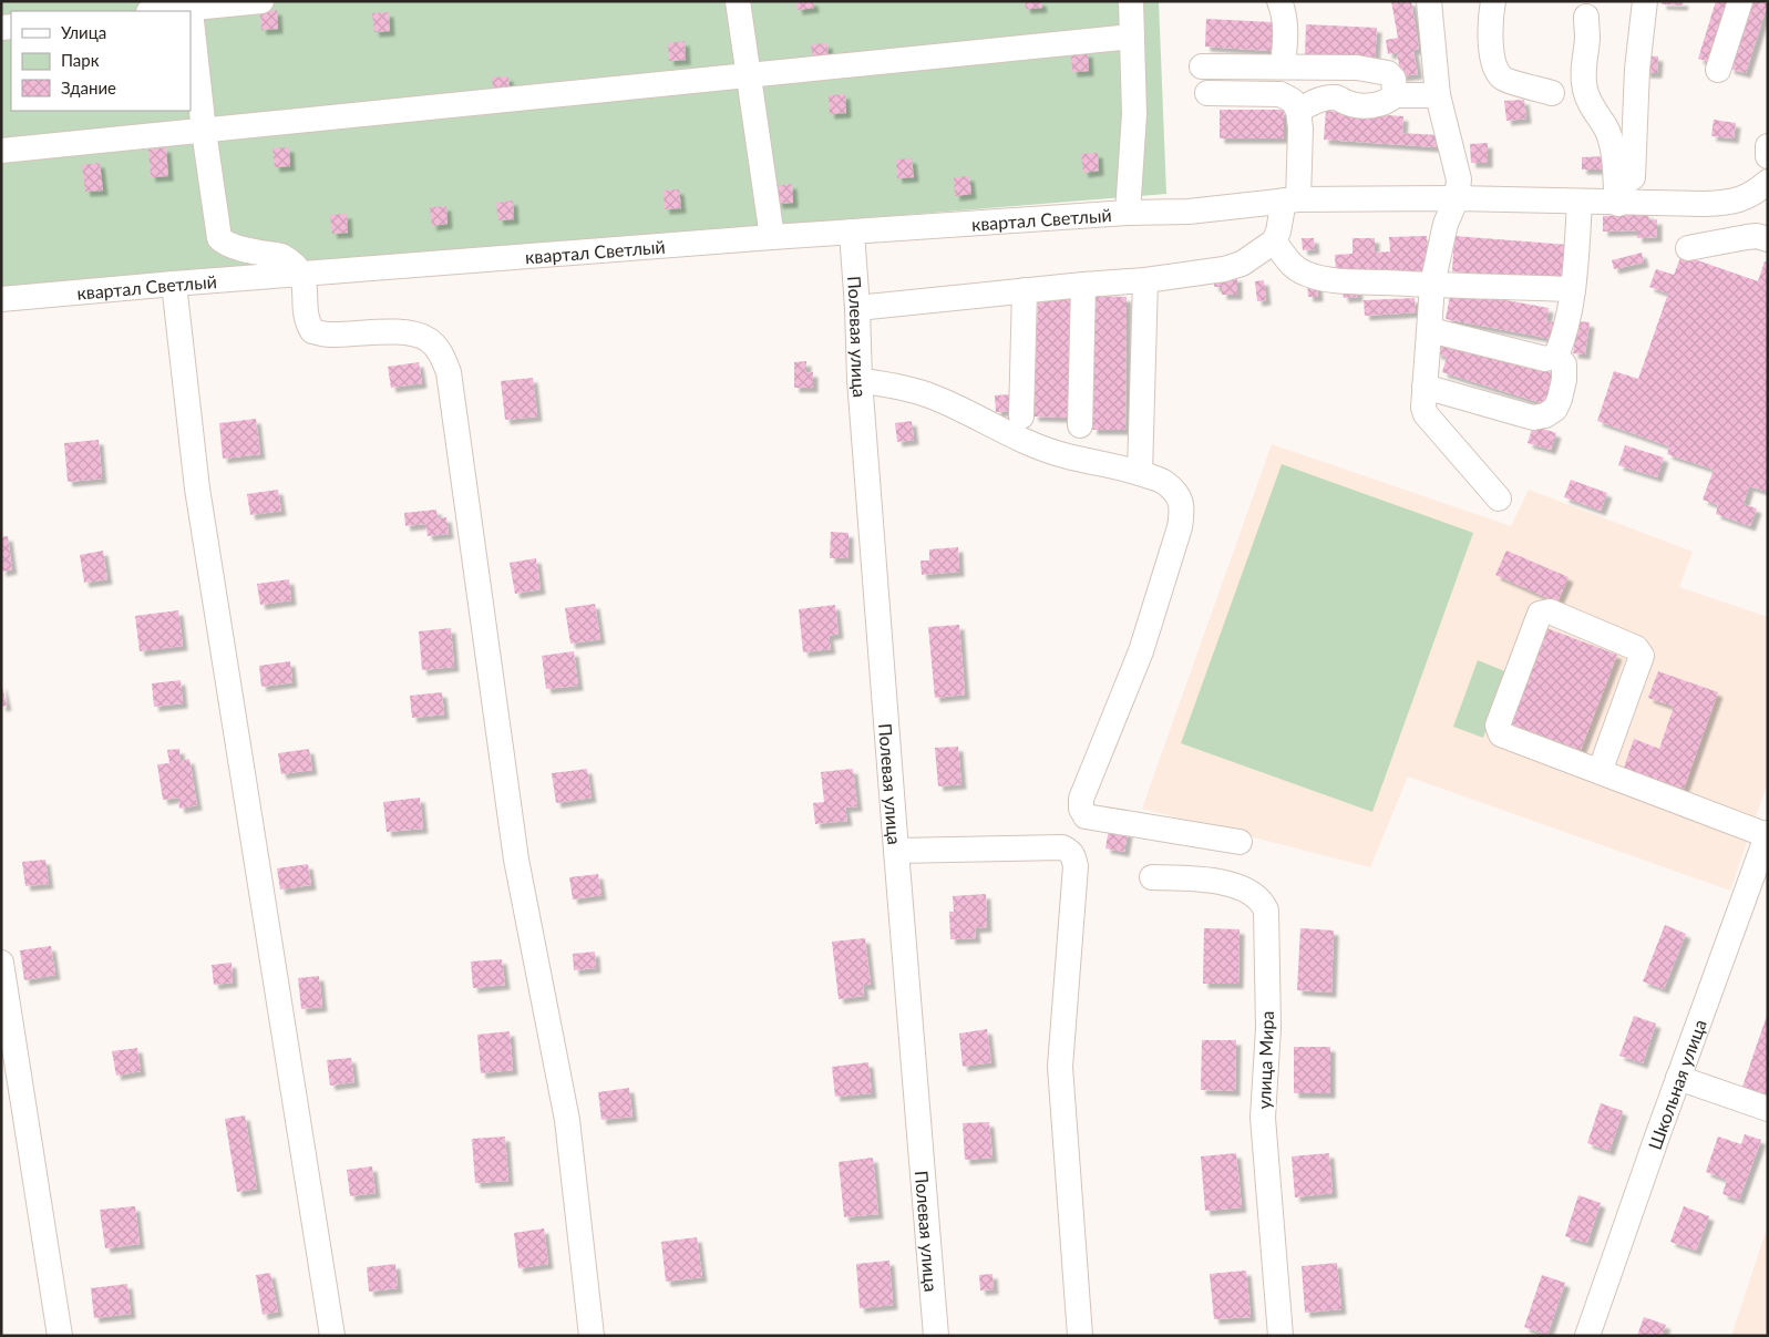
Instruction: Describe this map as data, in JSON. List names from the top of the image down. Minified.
{"streets":{"street":["квартал Светлый","Полевая улица","улица Мира","Школьная улица"]},"crossings":[["квартал Светлый","Полевая улица"]],"legend":["Улица","Парк","Здание"]}
